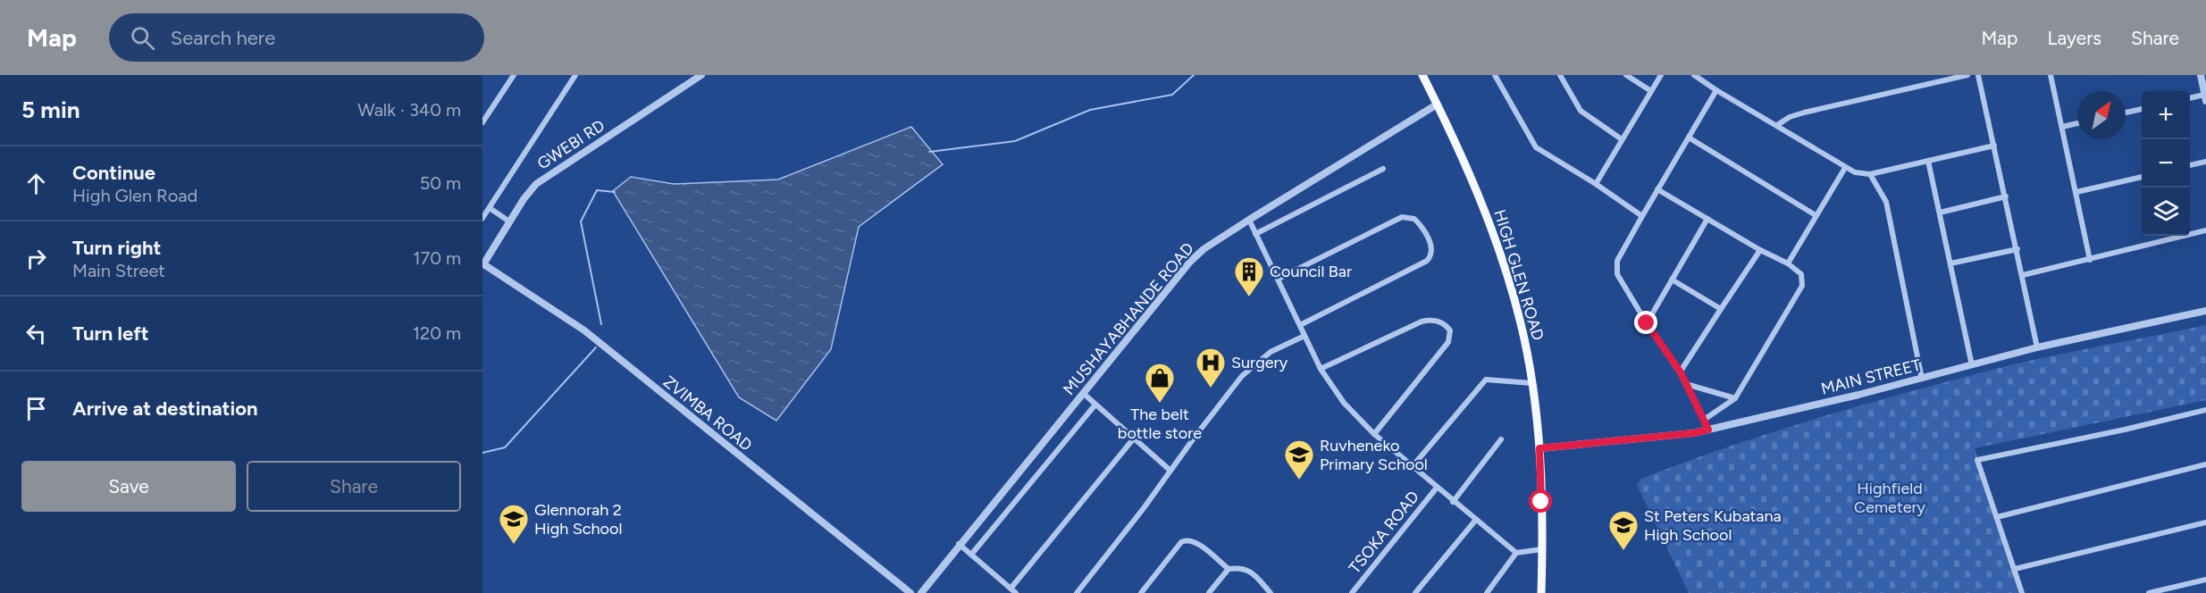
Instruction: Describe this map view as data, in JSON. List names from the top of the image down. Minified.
{"streets":{"main road":["HIGH GLEN ROAD"],"street":["GWEBI RD","MUSHAYABHANDE ROAD","MAIN STREET","ZVIMBA ROAD","TSOKA ROAD"]},"crossings":[["GWEBI RD","ZVIMBA ROAD"],["HIGH GLEN ROAD","MUSHAYABHANDE ROAD"],["HIGH GLEN ROAD","MAIN STREET"]],"parks":["Highfield Cemetery"],"places":{"building":["Council Bar"],"hospital":["Surgery"],"shop":["The belt bottle store"],"school or university":["Ruvheneko Primary School","Glennorah 2 High School","St Peters Kubatana High School"]},"north":"top right","page":{"header":"Map","search":"Search here","nav":["Map","Layers","Share"],"heading":["5 min","Walk · 340 m"],"map_buttons":["+","−"],"list":[["Continue","High Glen Road","50 m"],["Turn right","Main Street","170 m"],["Turn left","120 m"],"Arrive at destination"],"buttons":["Save","Share"]}}
